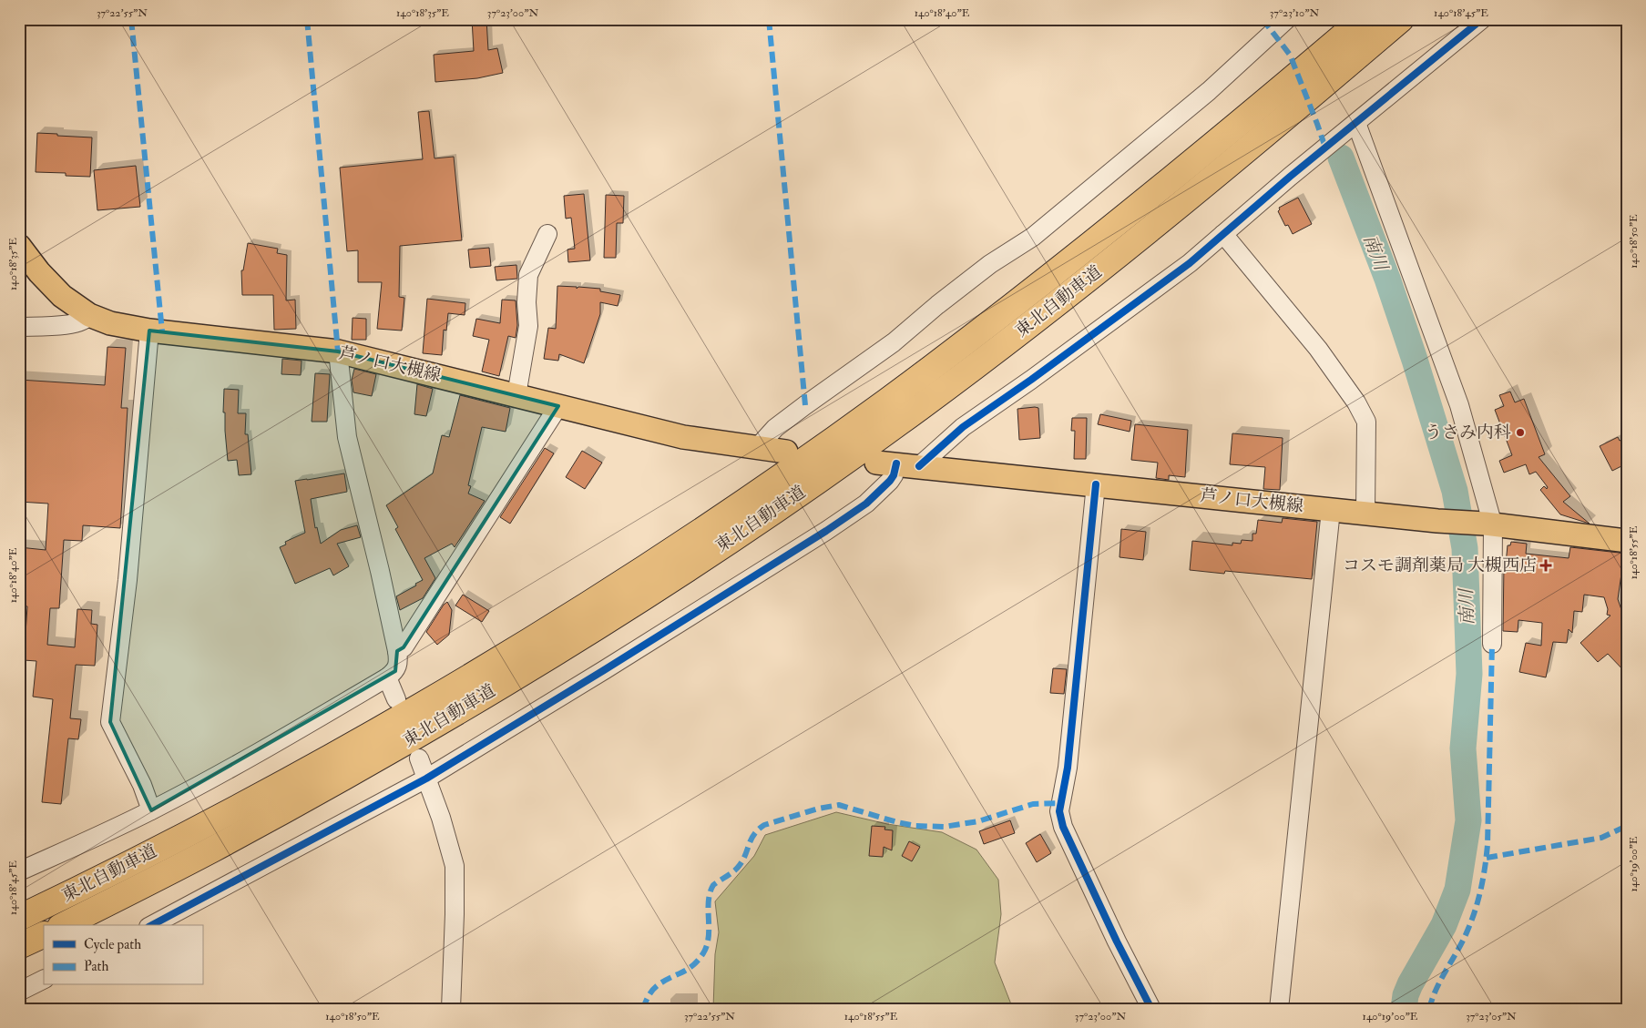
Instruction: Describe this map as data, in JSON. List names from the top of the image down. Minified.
{"streets":{"highway":["東北自動車道"],"main road":["芦ノ口大槻線"]},"water":["南川"],"places":{"other":["うさみ内科"],"health":["コスモ調剤薬局 大槻西店"]},"legend":["Cycle path","Path"],"coordinates":["37°22'55\"N","140°18'35\"E","37°23'00\"N","140°18'40\"E","37°23'10\"N","140°18'45\"E","140°18'50\"E","140°18'55\"E","140°19'00\"E","37°23'05\"N"]}
